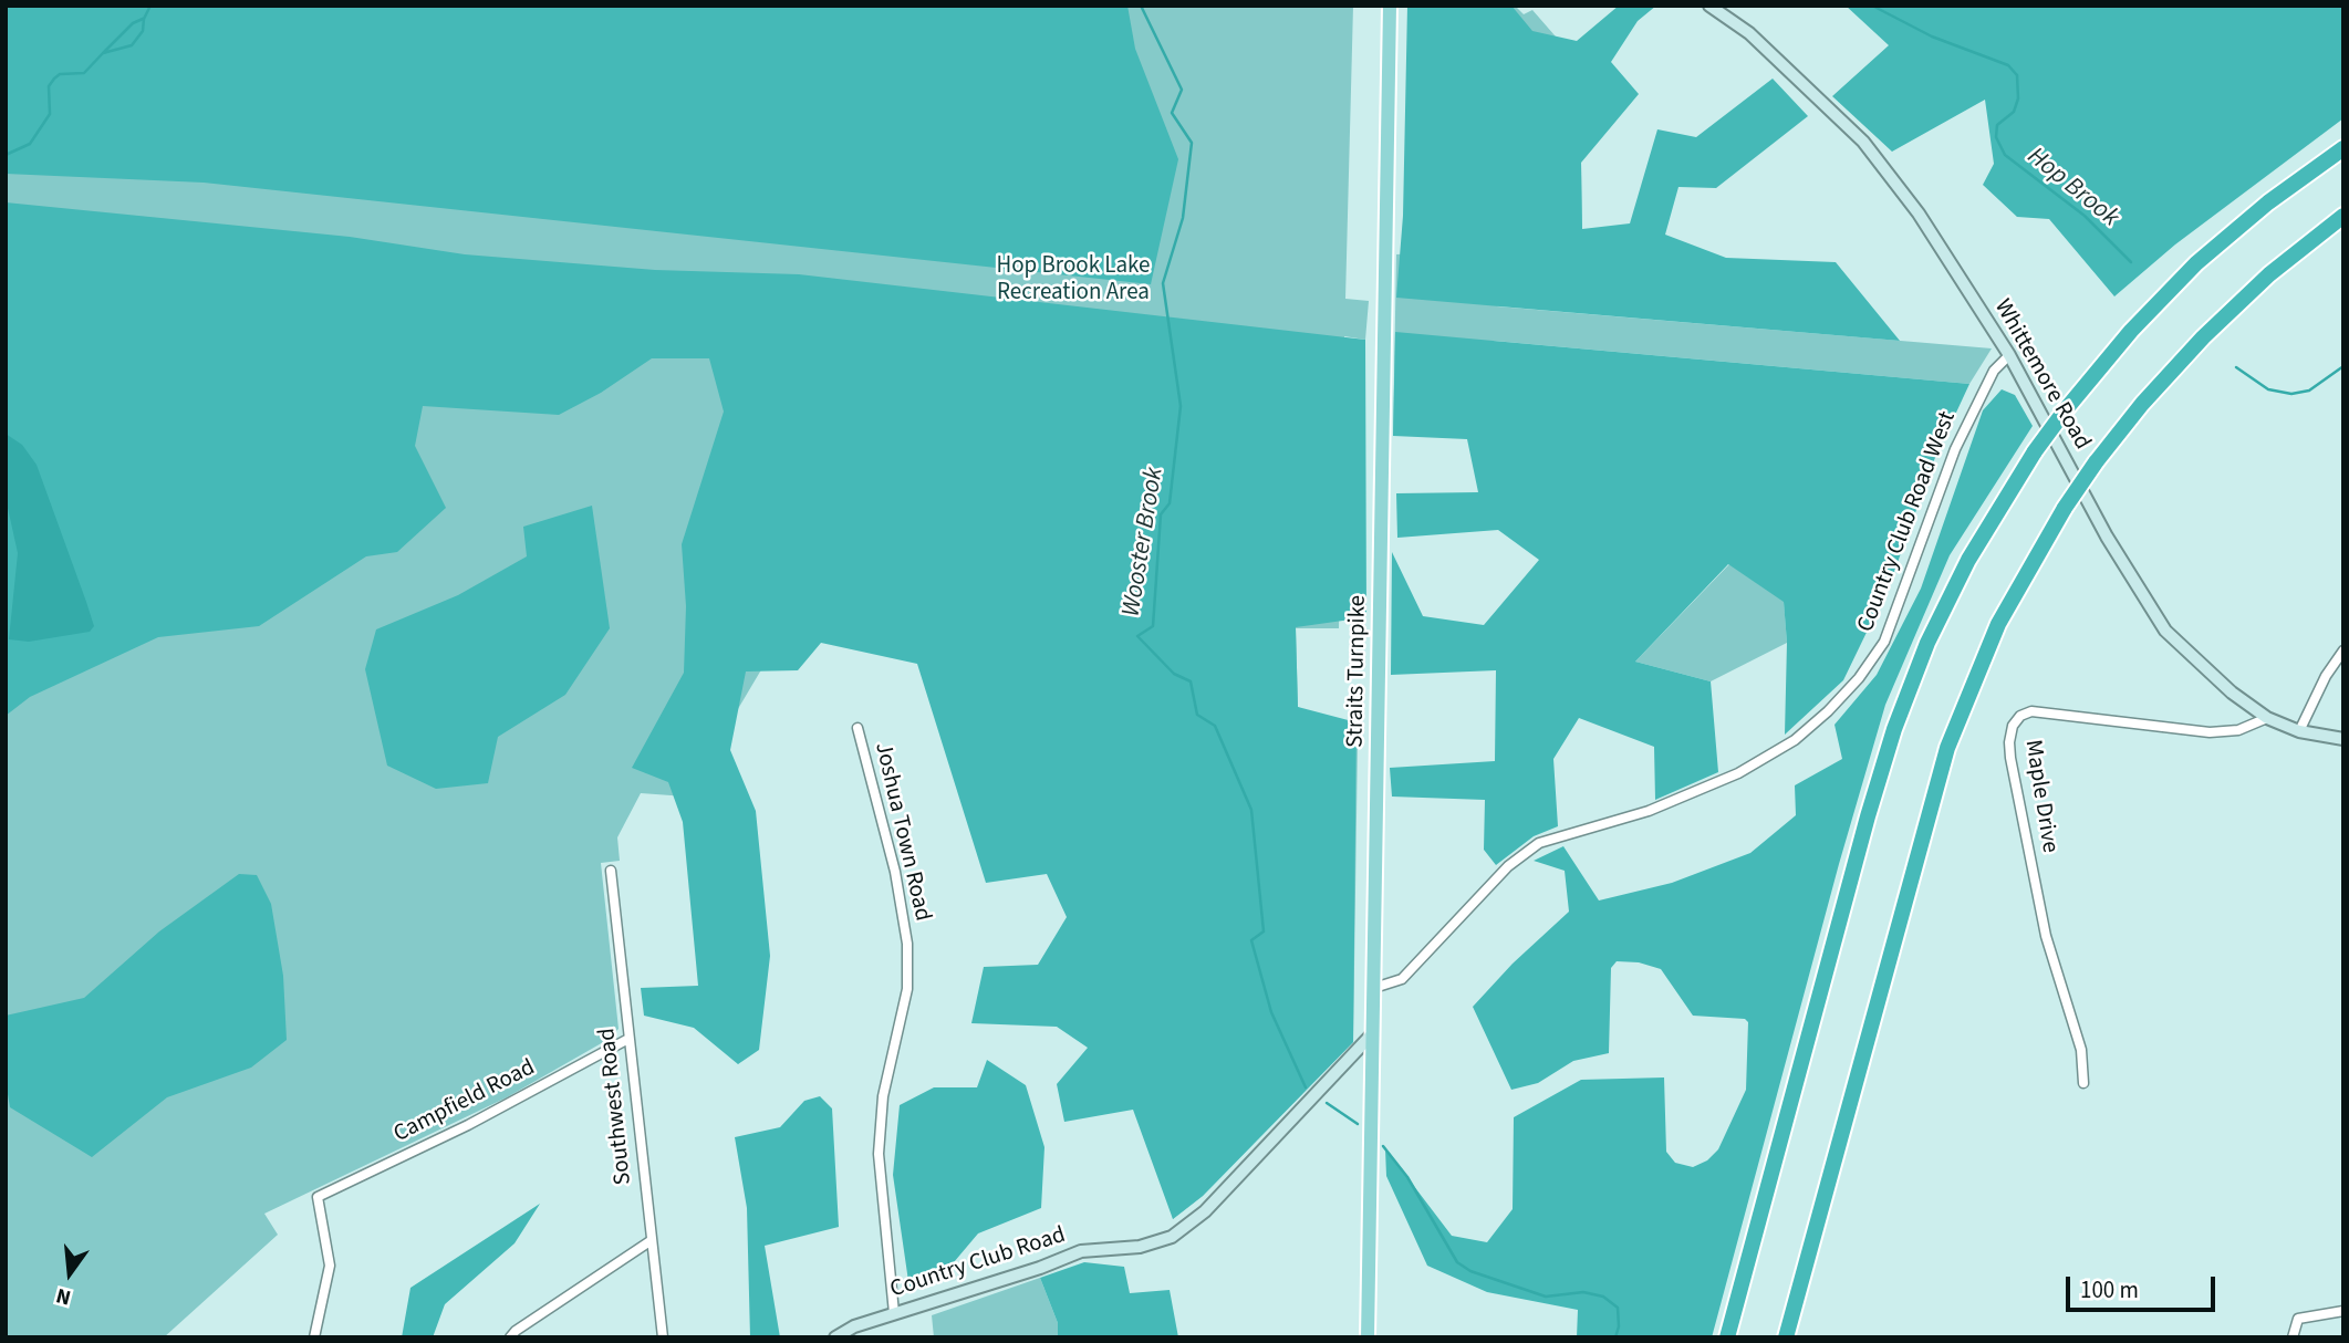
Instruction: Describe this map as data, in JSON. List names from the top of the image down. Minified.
{"streets":{"main road":["Whittemore Road","Straits Turnpike","Country Club Road"],"street":["Country Club Road West","Maple Drive","Joshua Town Road","Campfield Road","Southwest Road"]},"crossings":[["Whittemore Road","Country Club Road West"],["Whittemore Road","Maple Drive"],["Country Club Road West","Straits Turnpike"],["Straits Turnpike","Country Club Road"],["Joshua Town Road","Country Club Road"],["Campfield Road","Southwest Road"]],"water":["Hop Brook","Wooster Brook"],"parks":["Hop Brook Lake Recreation Area"],"scale_bar":"100 m","north":"bottom"}
